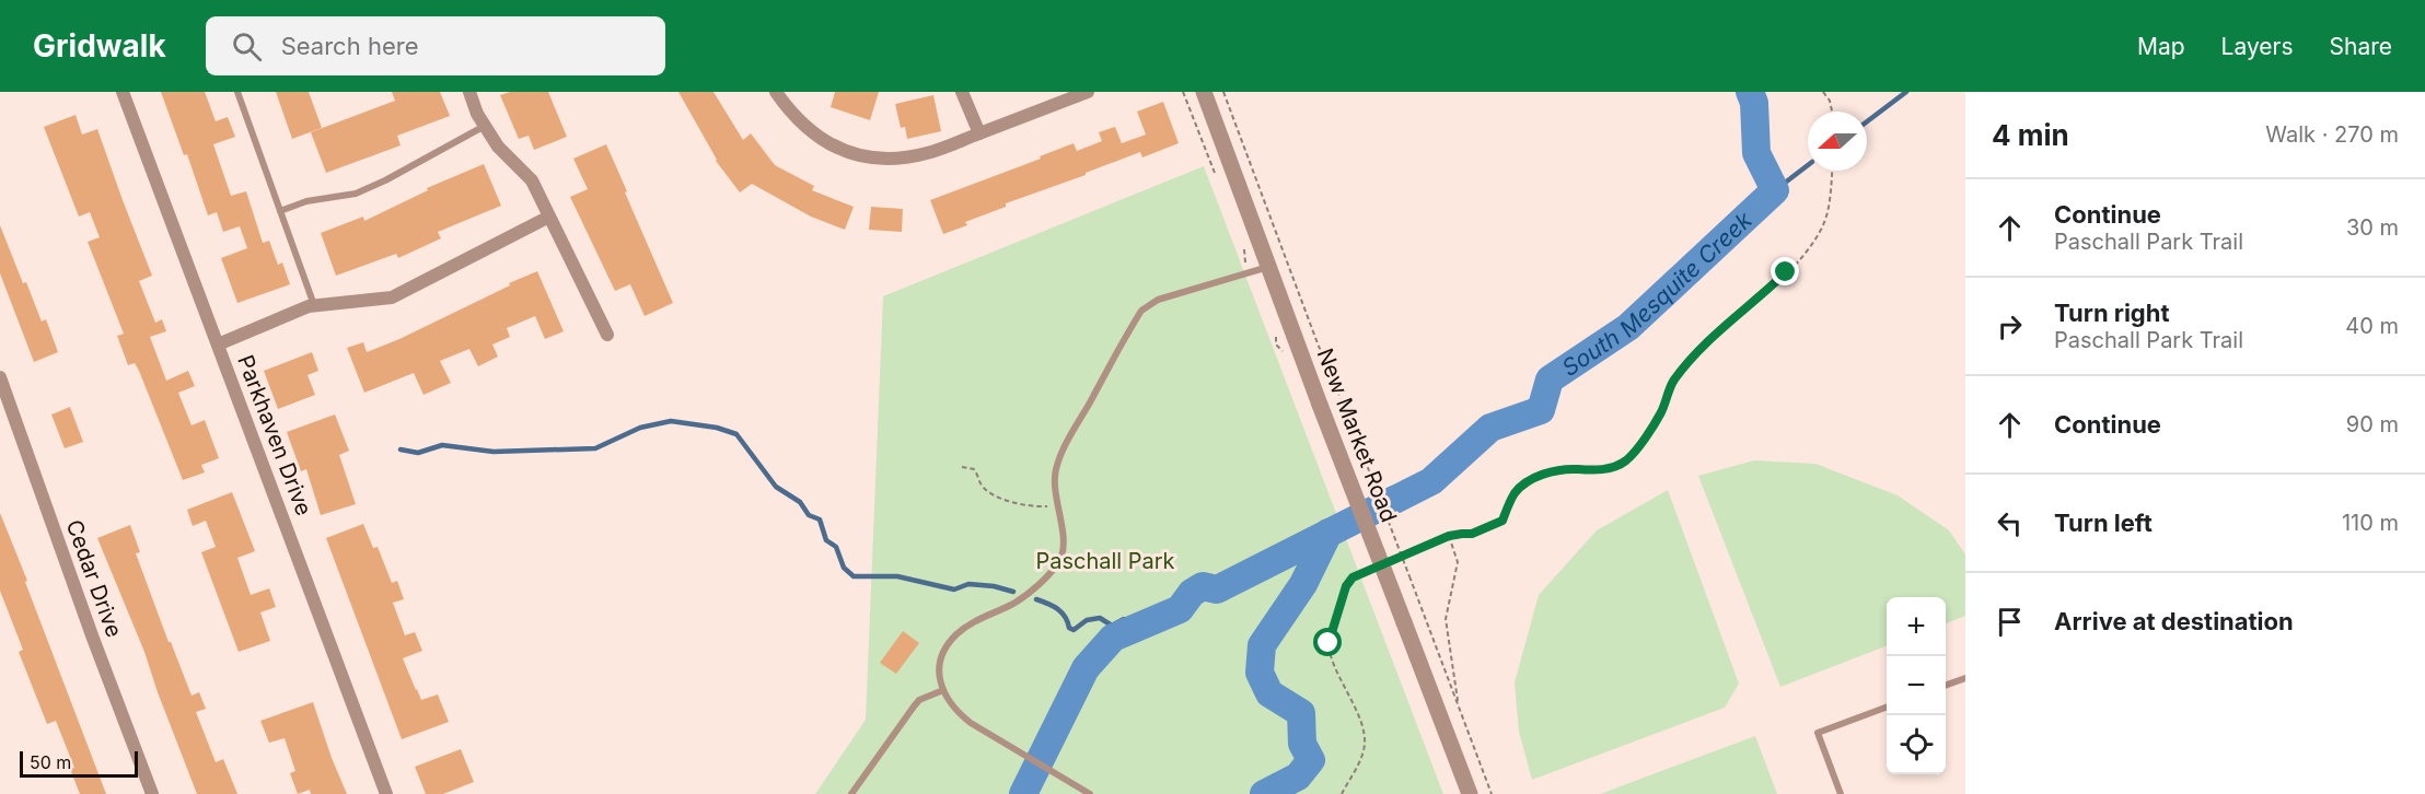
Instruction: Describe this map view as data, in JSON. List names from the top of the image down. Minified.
{"streets":{"street":["Parkhaven Drive","New Market Road","Cedar Drive"]},"water":["South Mesquite Creek"],"parks":["Paschall Park"],"scale_bar":"50 m","north":"left","page":{"header":"Gridwalk","search":"Search here","nav":["Map","Layers","Share"],"heading":["4 min","Walk · 270 m"],"list":[["Continue","Paschall Park Trail","30 m"],["Turn right","Paschall Park Trail","40 m"],["Continue","90 m"],["Turn left","110 m"],"Arrive at destination"],"map_buttons":["+","−"],"scale":"50 m"}}
